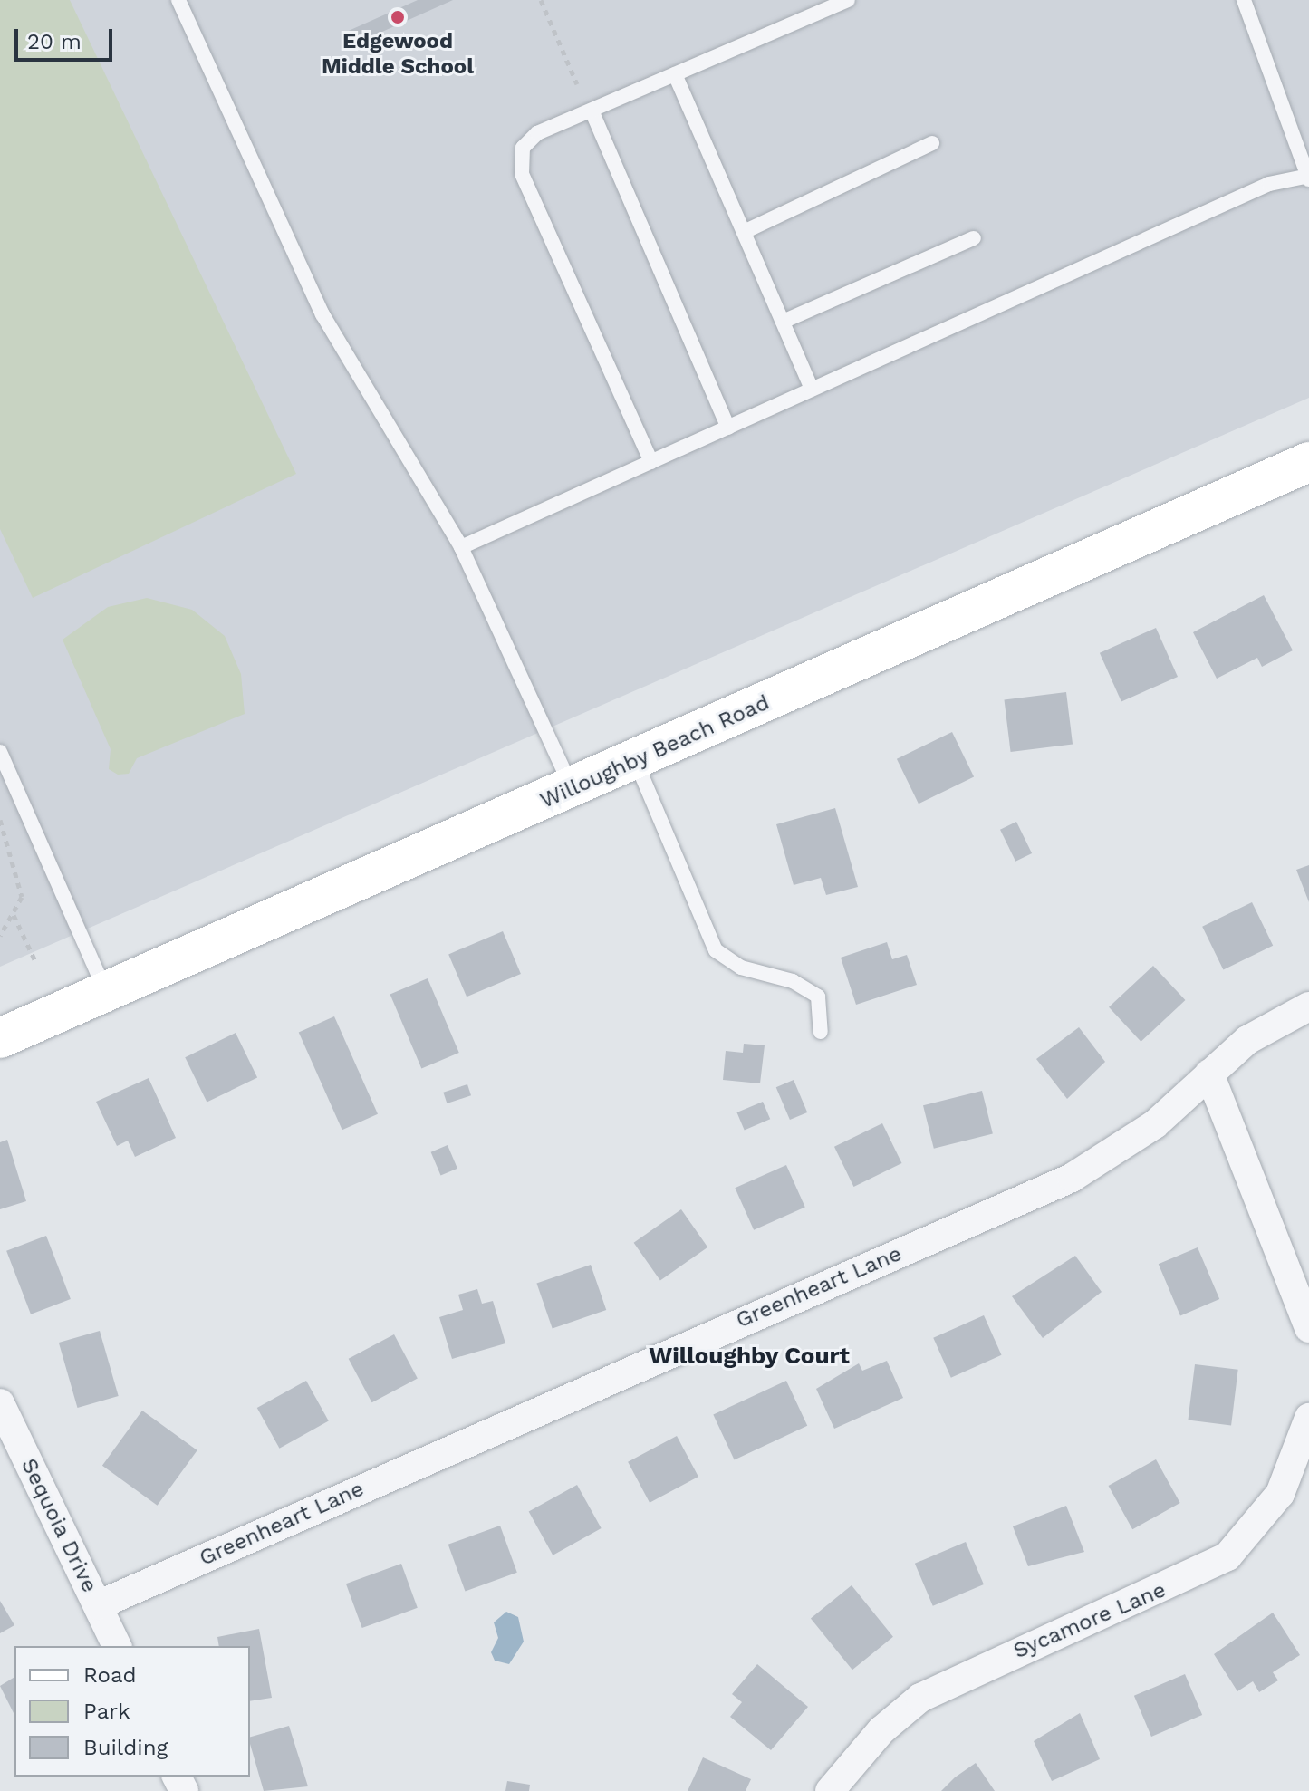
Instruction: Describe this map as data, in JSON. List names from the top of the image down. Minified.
{"streets":{"street":["Willoughby Beach Road","Greenheart Lane","Sequoia Drive","Sycamore Lane"]},"crossings":[["Greenheart Lane","Sequoia Drive"]],"districts":["Willoughby Court"],"places":["Edgewood Middle School"],"legend":["Road","Park","Building"],"scale_bar":"20 m"}
